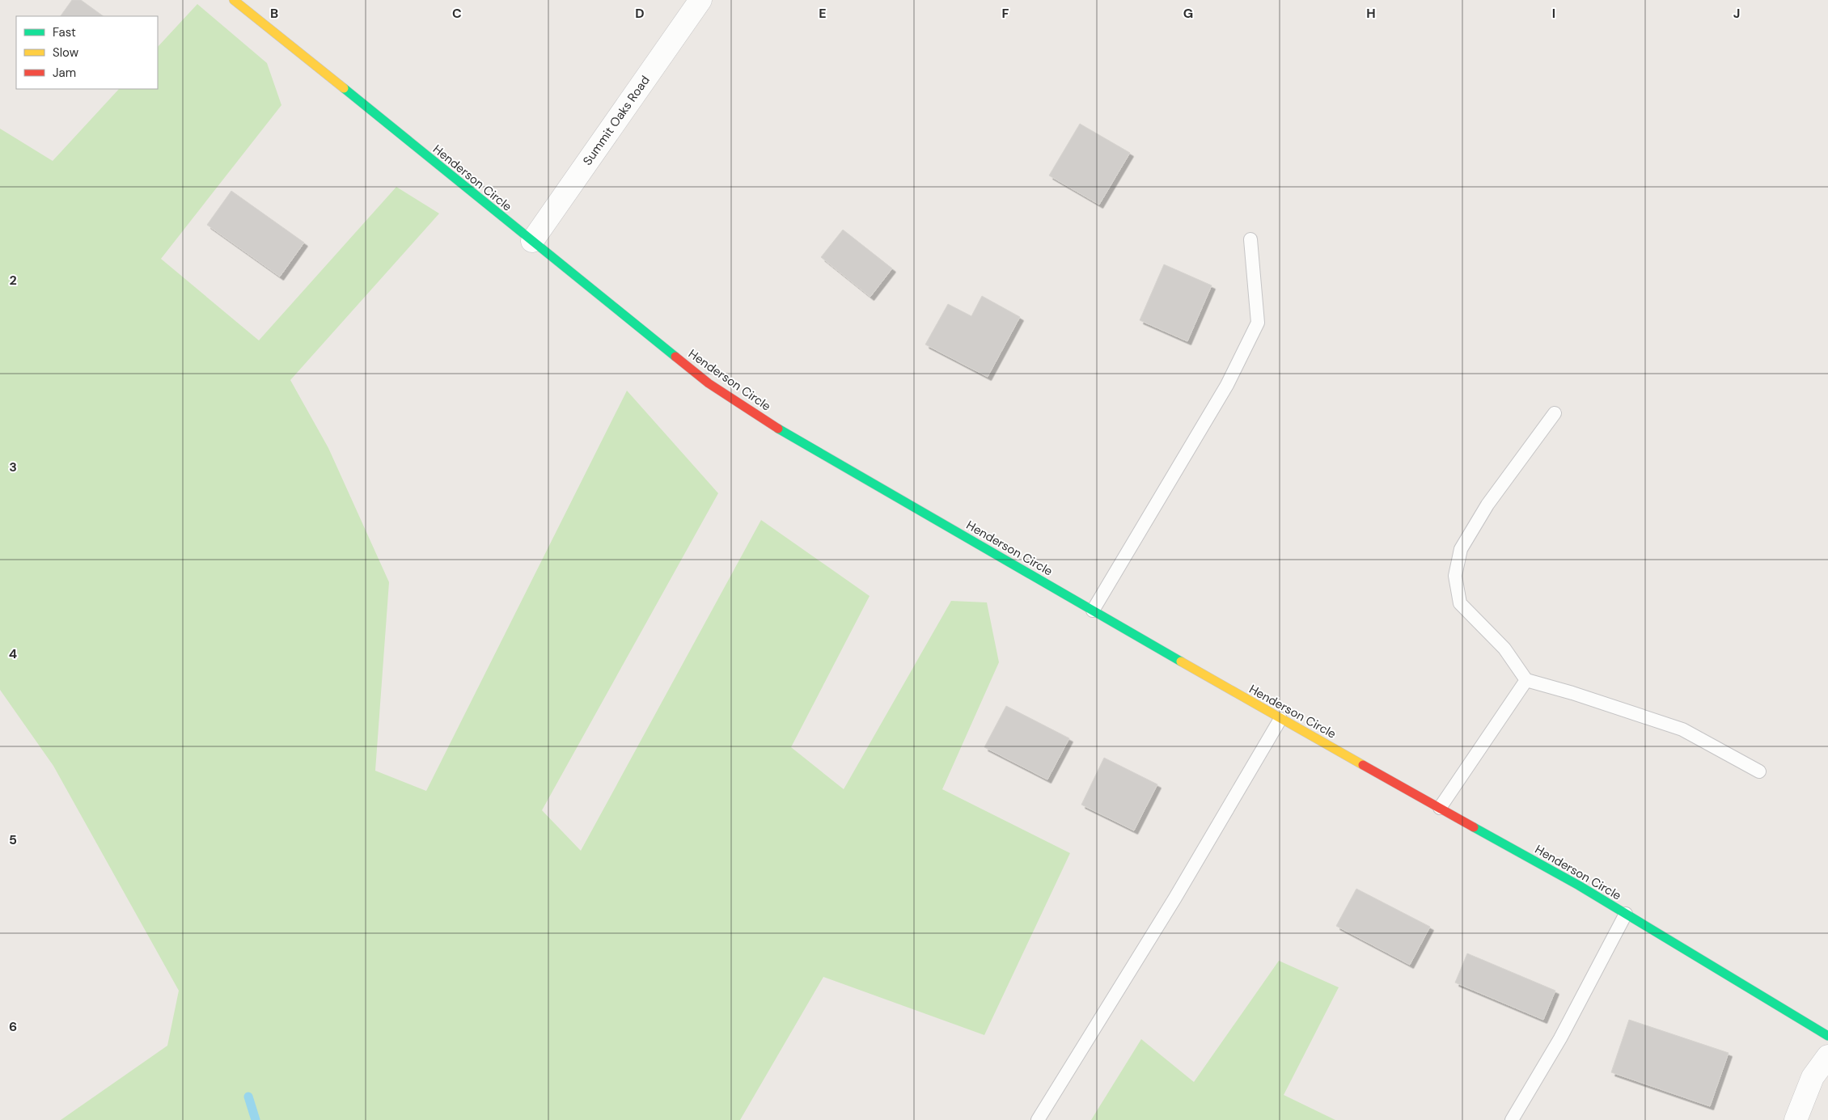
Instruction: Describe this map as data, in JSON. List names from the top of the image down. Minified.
{"streets":{"street":["Summit Oaks Road","Henderson Circle"]},"crossings":[["Summit Oaks Road","Henderson Circle"]],"legend":["Fast","Slow","Jam"],"grid":{"columns":["B","C","D","E","F","G","H","I","J"],"rows":["2","3","4","5","6"]}}
